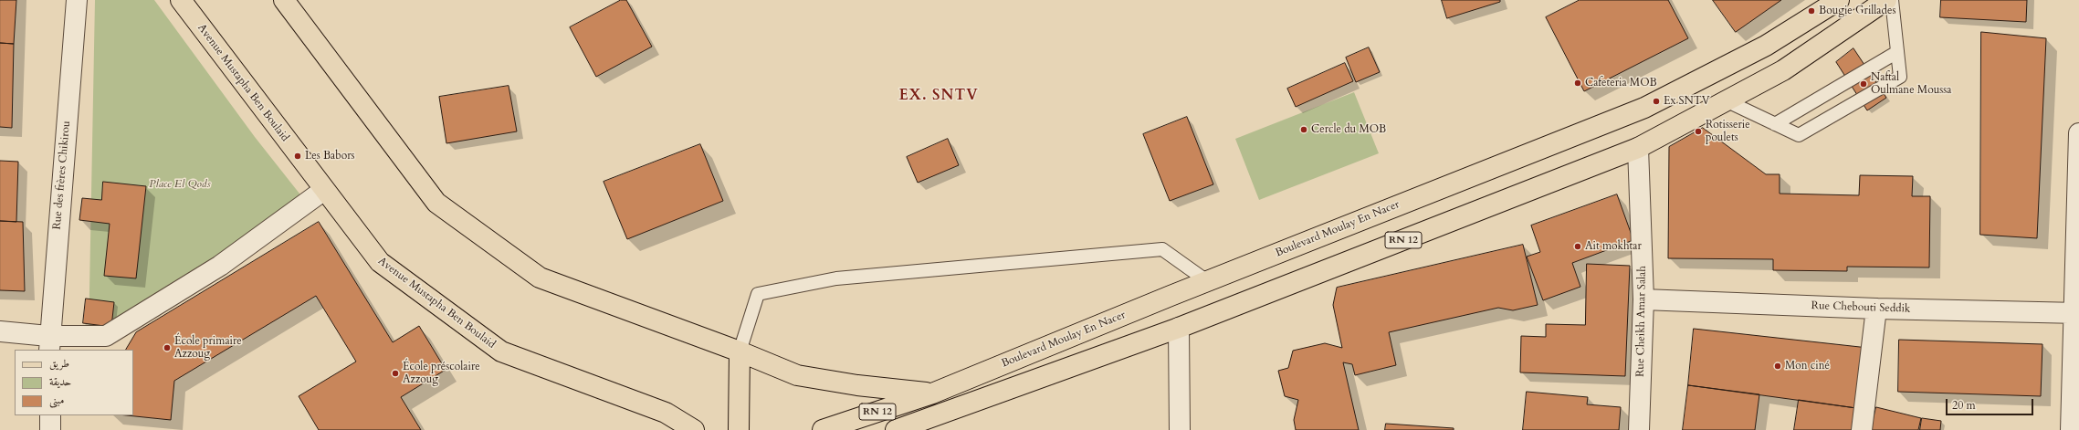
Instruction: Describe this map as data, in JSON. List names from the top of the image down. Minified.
{"streets":{"main road":["Avenue Mustapha Ben Boulaid","Boulevard Moulay En Nacer","RN 12"],"street":["Rue des frères Chikirou","Rue Chebouti Seddik","Rue Cheikh Amar Salah"]},"crossings":[["RN 12","Rue Cheikh Amar Salah"],["Rue Chebouti Seddik","Rue Cheikh Amar Salah"]],"districts":["EX. SNTV"],"parks":["Place El Qods"],"places":["Bougie Grillades","Cafeteria MOB","Naftal Oulmane Moussa","Ex SNTV","Cercle du MOB","Rotisserie poulets","Les Babors","Ait mokhtar","École primaire Azzoug","Mon ciné","École préscolaire Azzoug"],"legend":["طريق","حديقة","مبنى"],"scale_bar":"20 m"}
